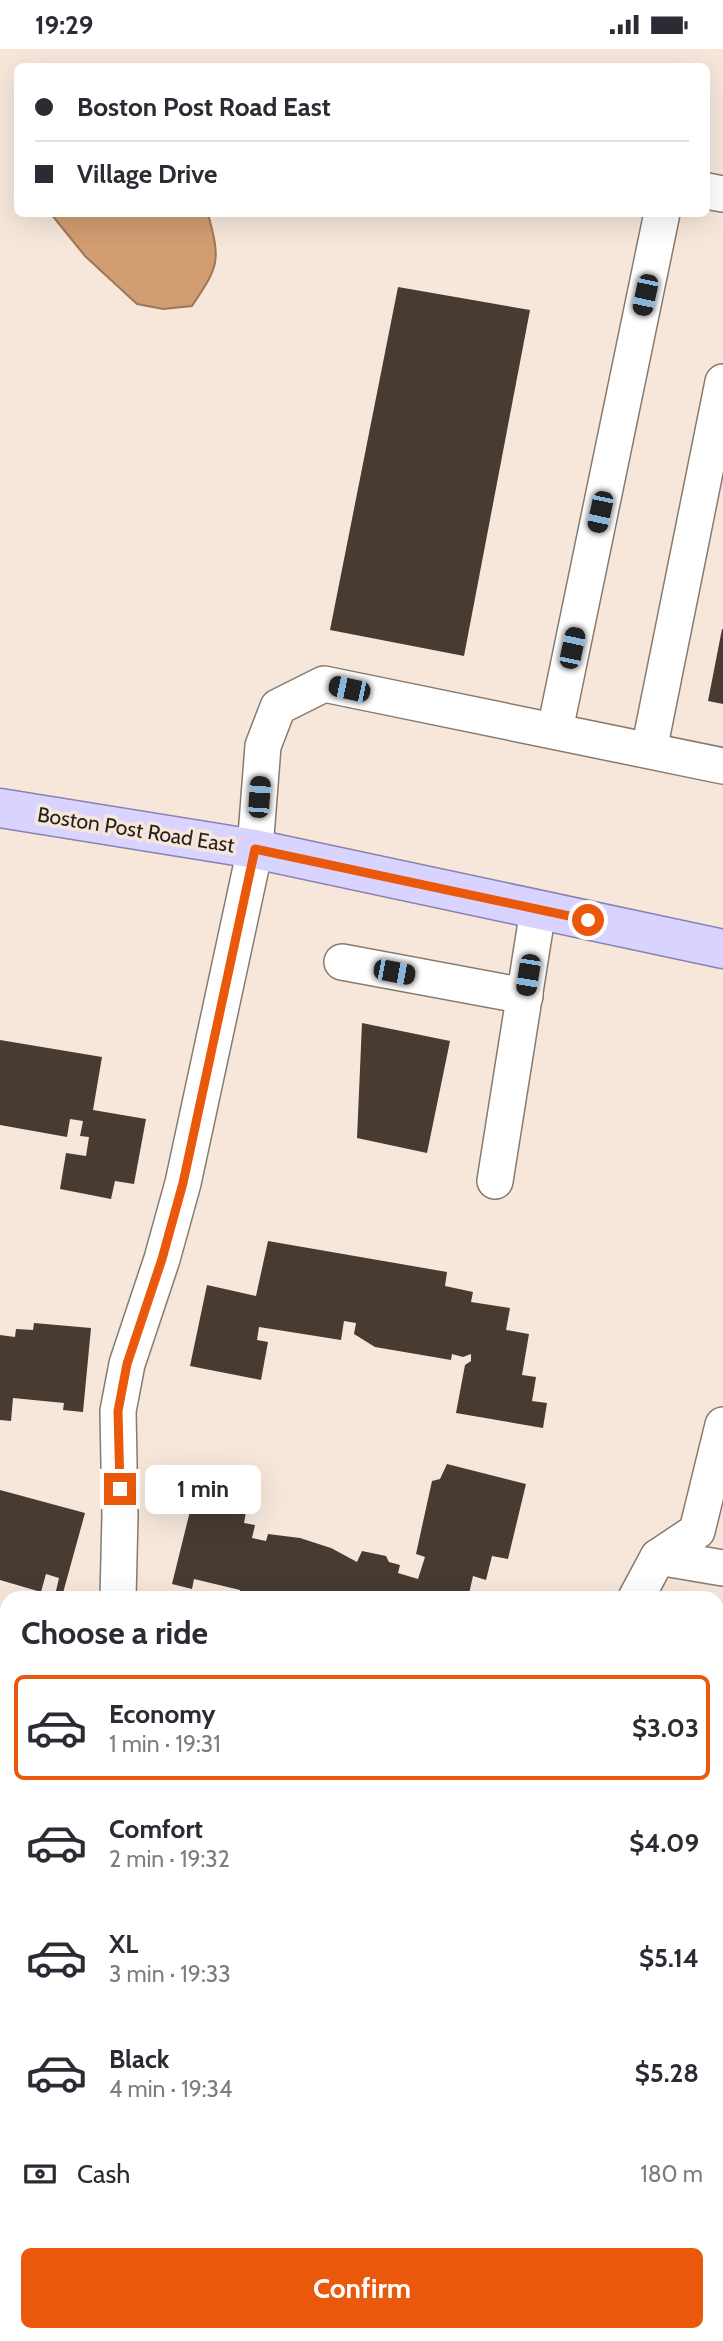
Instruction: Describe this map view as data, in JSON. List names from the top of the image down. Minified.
{"streets":{"main road":["Boston Post Road East"]},"page":{"status":"19:29","banner":["Boston Post Road East","Village Drive"],"bubble":"1 min","heading":"Choose a ride","list":[{"name":"Economy","note":"1 min · 19:31","value":"$3.03"},{"name":"Comfort","note":"2 min · 19:32","value":"$4.09"},{"name":"XL","note":"3 min · 19:33","value":"$5.14"},{"name":"Black","note":"4 min · 19:34","value":"$5.28"}],"pay":["Cash","180 m"],"buttons":"Confirm"}}
